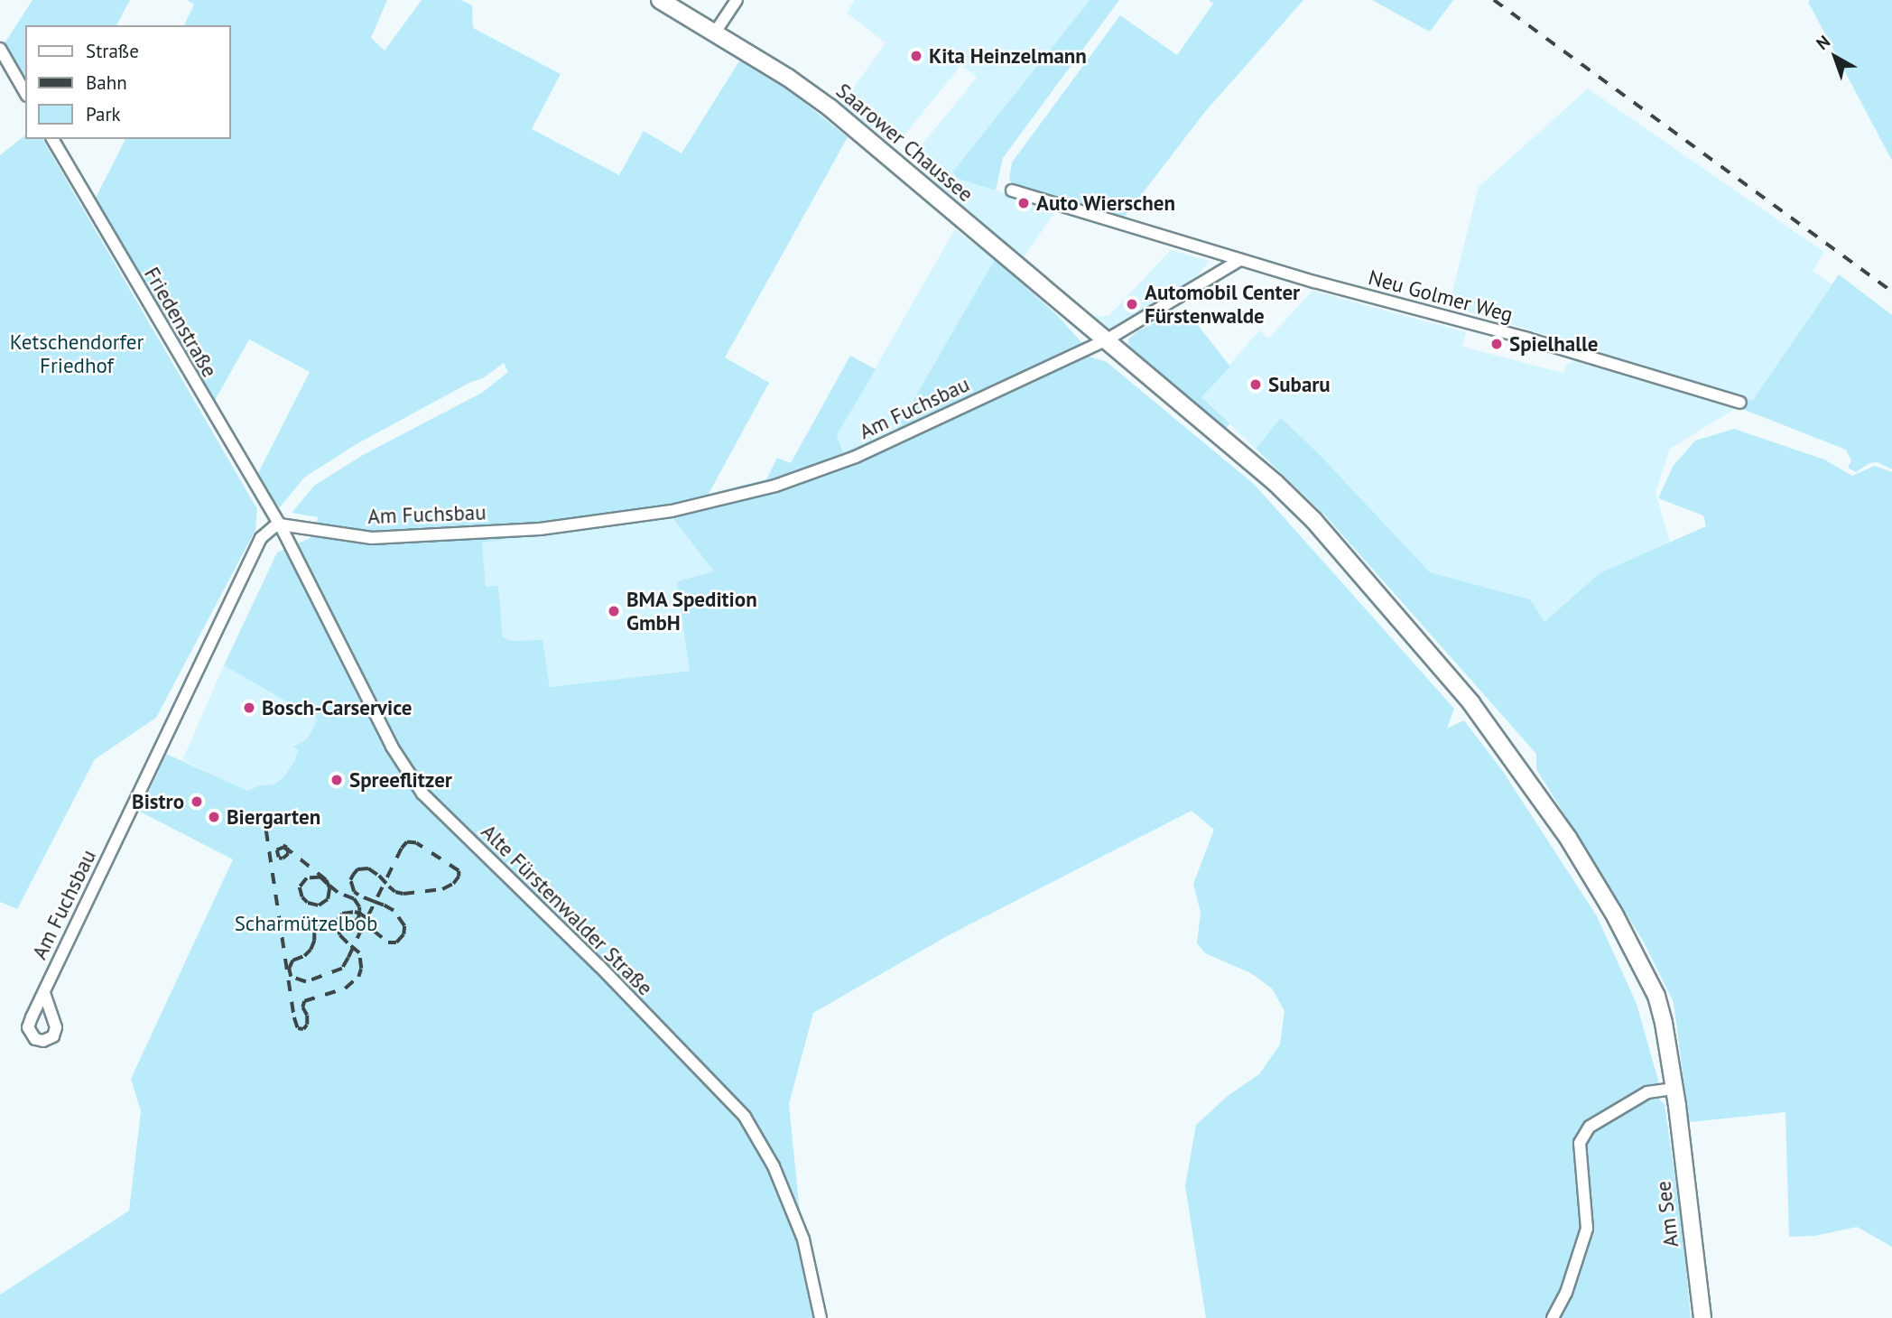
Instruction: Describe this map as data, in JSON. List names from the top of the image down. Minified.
{"streets":{"main road":["Saarower Chaussee","Am See"],"street":["Neu Golmer Weg","Friedenstraße","Am Fuchsbau","Alte Fürstenwalder Straße"]},"crossings":[["Saarower Chaussee","Am Fuchsbau"],["Saarower Chaussee","Am See"],["Friedenstraße","Am Fuchsbau"],["Friedenstraße","Alte Fürstenwalder Straße"],["Am Fuchsbau","Alte Fürstenwalder Straße"]],"parks":["Ketschendorfer Friedhof","Scharmützelbob"],"places":["Kita Heinzelmann","Auto Wierschen","Automobil Center Fürstenwalde","Spielhalle","Subaru","BMA Spedition GmbH","Bosch-Carservice","Spreeflitzer","Bistro","Biergarten"],"legend":["Straße","Bahn","Park"],"north":"top left"}
